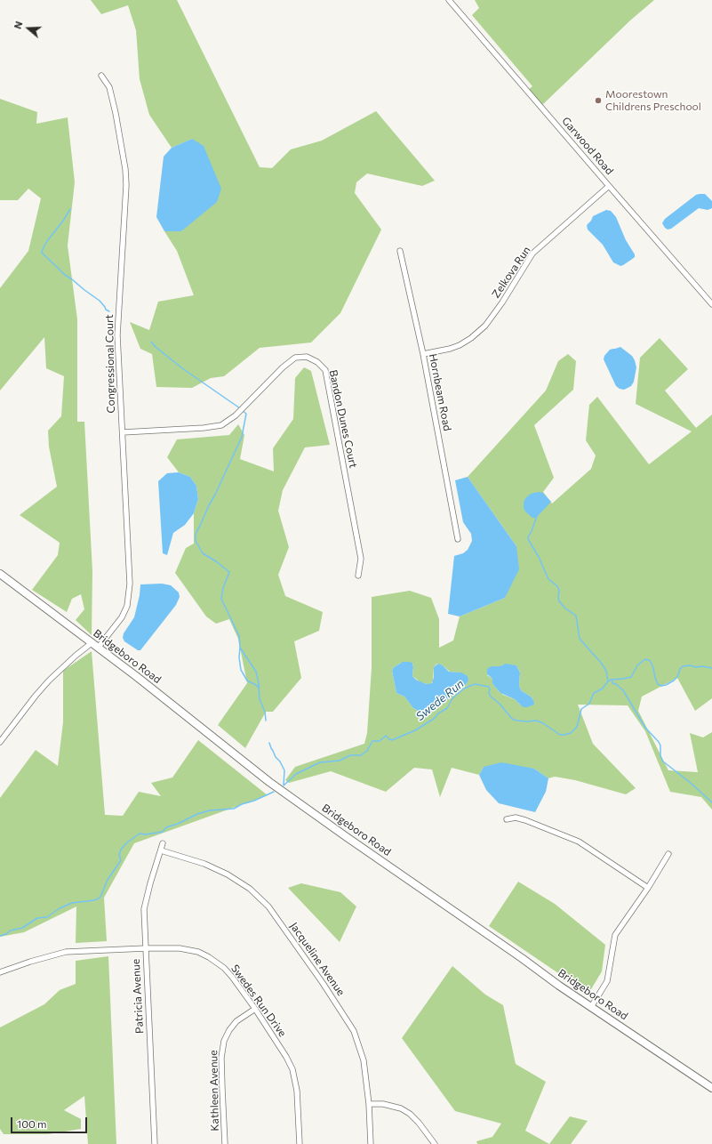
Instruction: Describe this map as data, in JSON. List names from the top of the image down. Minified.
{"streets":{"main road":["Bridgeboro Road"],"street":["Garwood Road","Zelkova Run","Congressional Court","Hornbeam Road","Bandon Dunes Court","Jacqueline Avenue","Patricia Avenue","Swedes Run Drive","Kathleen Avenue"]},"crossings":[["Garwood Road","Zelkova Run"],["Zelkova Run","Hornbeam Road"],["Congressional Court","Bandon Dunes Court"],["Congressional Court","Bridgeboro Road"],["Jacqueline Avenue","Patricia Avenue"],["Patricia Avenue","Swedes Run Drive"],["Swedes Run Drive","Kathleen Avenue"]],"water":["Swede Run"],"places":["Moorestown Childrens Preschool"],"scale_bar":"100 m","north":"left"}
